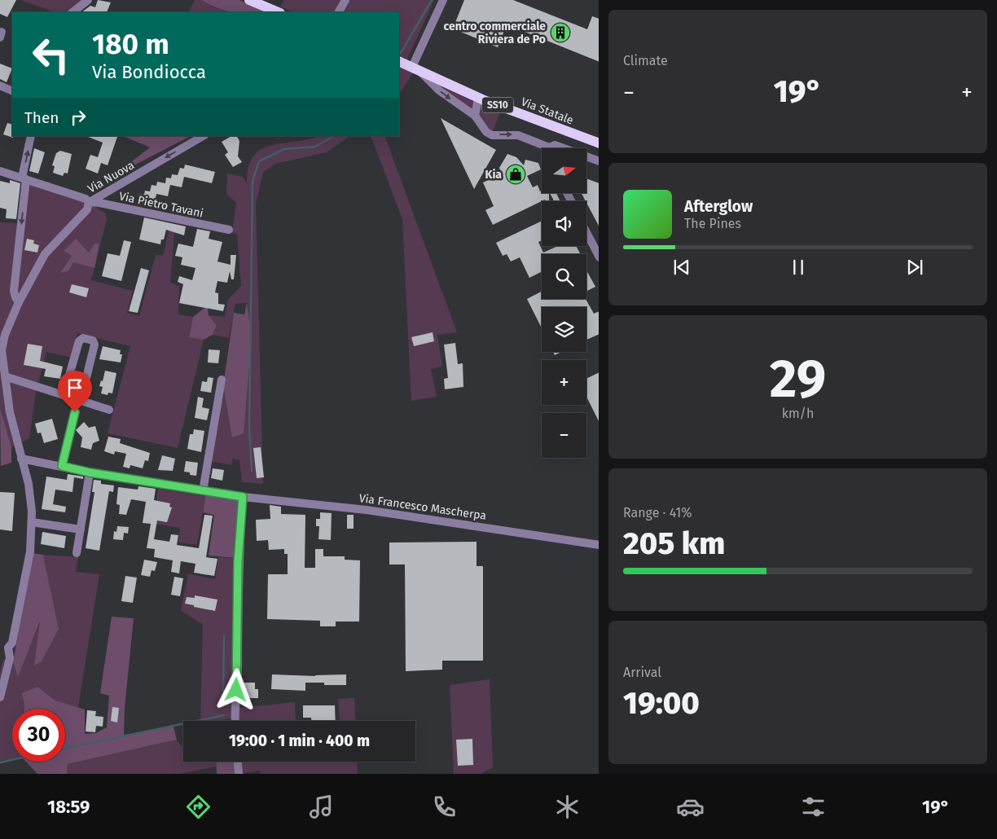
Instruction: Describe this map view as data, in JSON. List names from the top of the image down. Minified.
{"streets":{"main road":["SS10","Via Statale"],"street":["Via Nuova","Via Pietro Tavani","Via Francesco Mascherpa"]},"crossings":[["Via Nuova","Via Pietro Tavani"]],"one_way":["Via Nuova"],"places":{"building":["centro commerciale Riviera de Po"],"shop":["Kia"]},"north":"right","page":{"tile":["Climate",["29","km/h"],["Range · 41%","205 km"],["Arrival","19:00"]],"turn":["180 m","Via Bondiocca"],"heat":["−","19°","+"],"then":"Then","map_buttons":["+","−"],"song":["Afterglow","The Pines"],"limit":"30","trip":"19:00 · 1 min · 400 m","tabs":["18:59","19°"]}}
